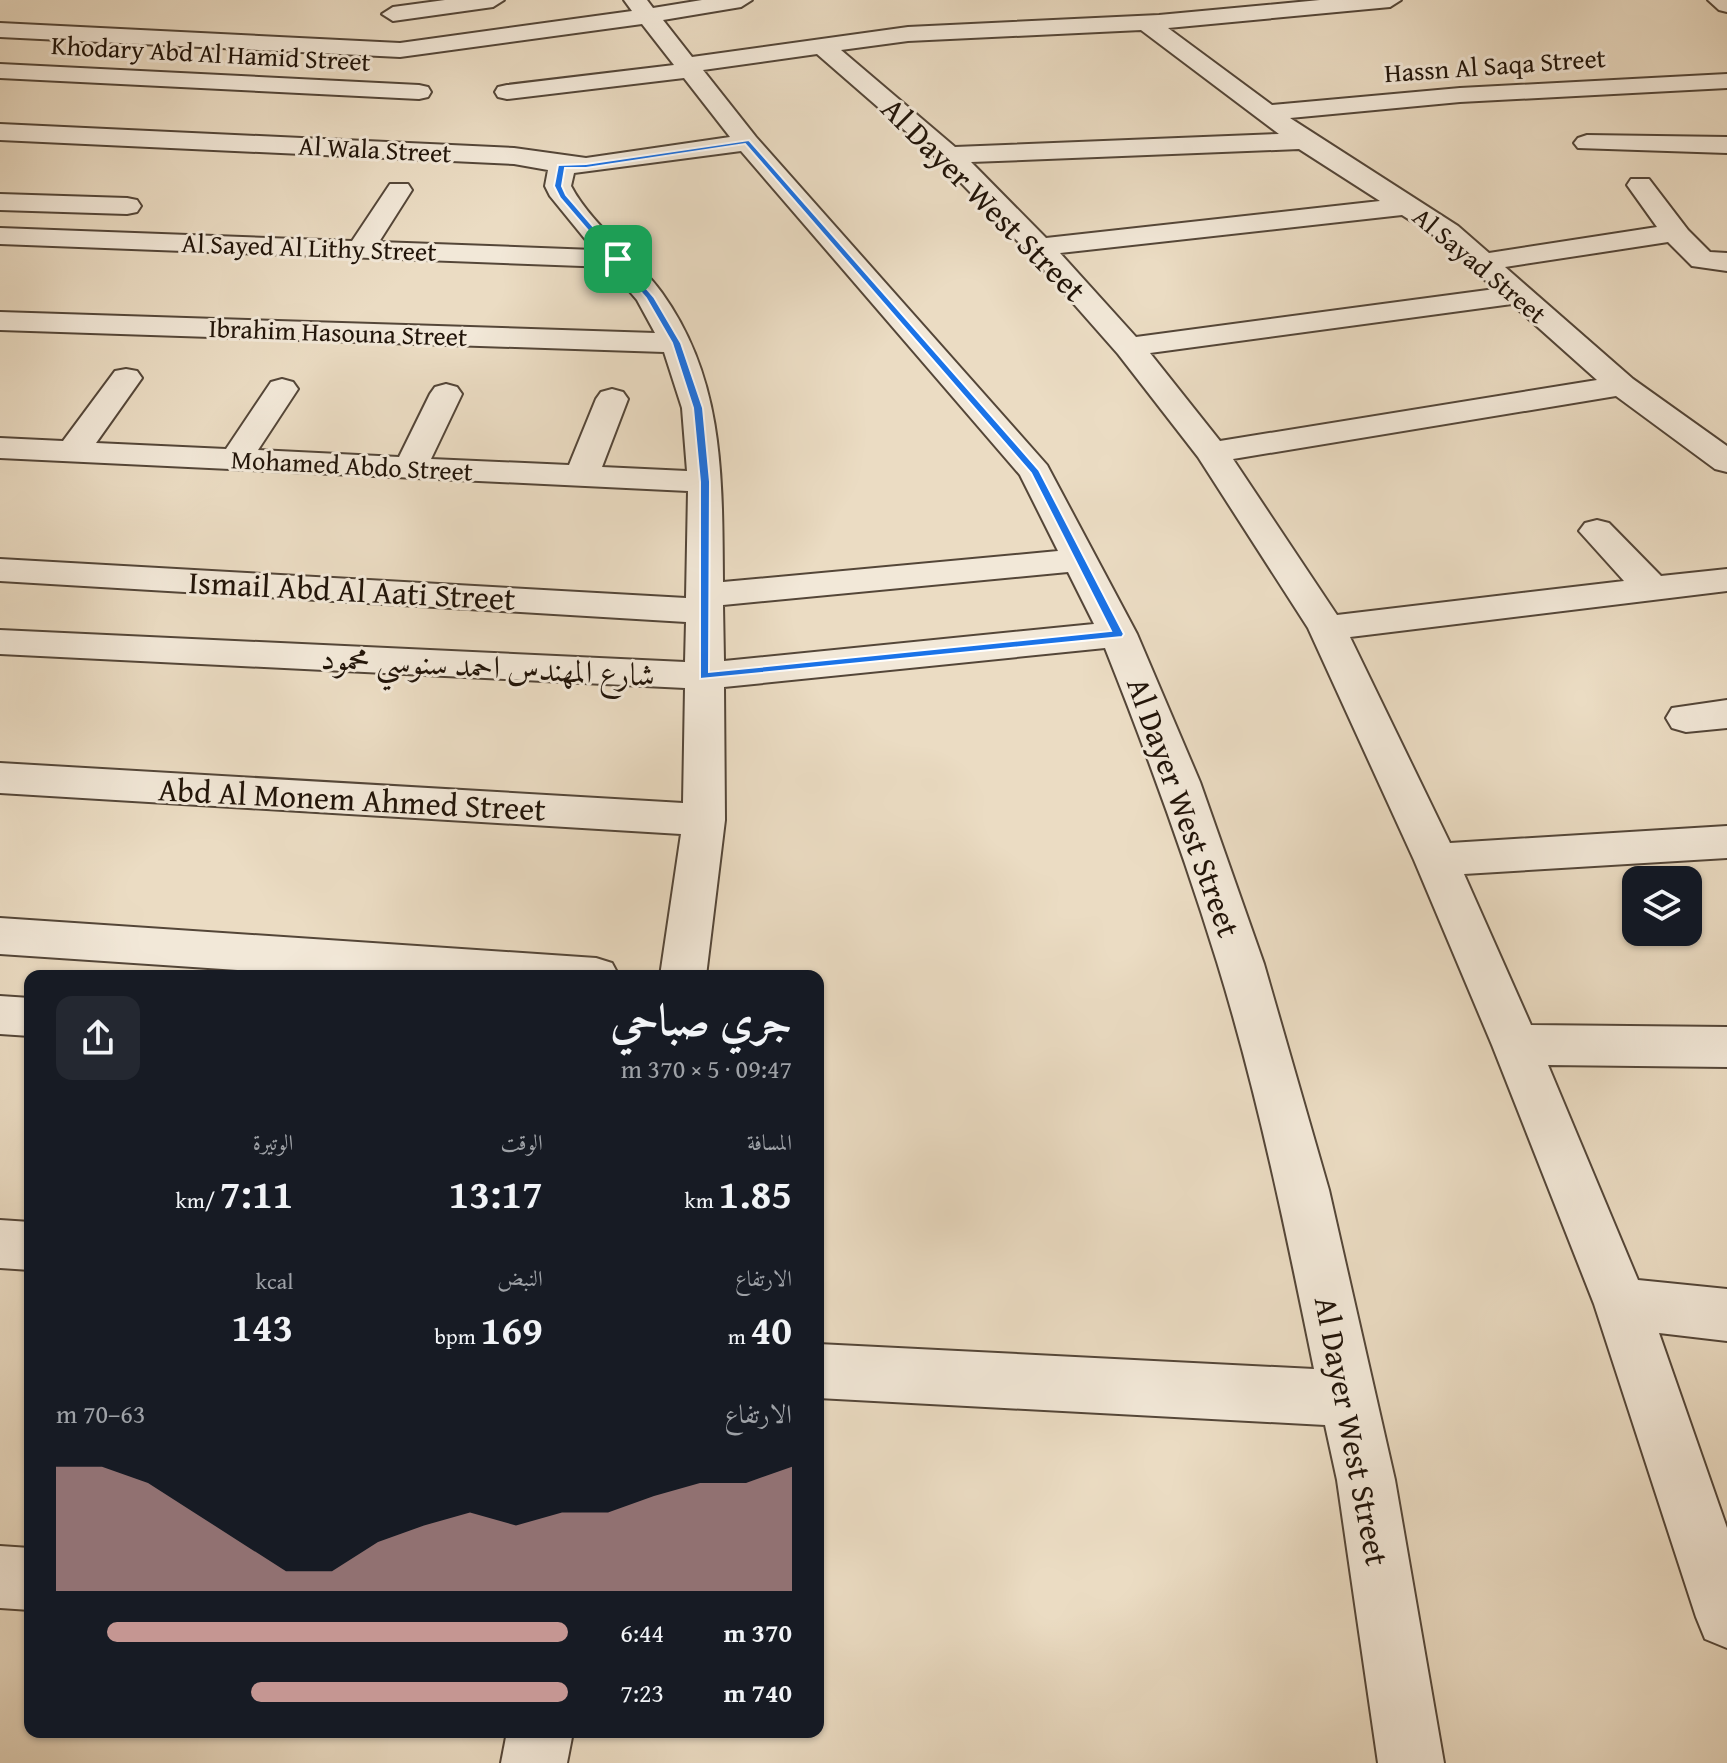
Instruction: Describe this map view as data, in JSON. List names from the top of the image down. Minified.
{"streets":{"street":["Khodary Abd Al Hamid Street","Hassn Al Saqa Street","Al Wala Street","Al Dayer West Street","Al Sayed Al Lithy Street","Al Sayad Street","Ibrahim Hasouna Street","Mohamed Abdo Street","Ismail Abd Al Aati Street","شارع المهندس احمد سنوسي محمود","Abd Al Monem Ahmed Street"]},"crossings":[["Hassn Al Saqa Street","Al Sayad Street"],["Al Wala Street","Al Dayer West Street"],["Al Dayer West Street","Ismail Abd Al Aati Street"],["Al Dayer West Street","شارع المهندس احمد سنوسي محمود"]],"page":{"heading":["جري صباحي","09:47 · 5 × 370 m"],"stats":[["المسافة","1.85 km"],["الوقت","13:17"],["الوتيرة","7:11 /km"],["الارتفاع","40 m"],["النبض","169 bpm"],["kcal","143"]],"chart":["الارتفاع","63–70 m"],"list":[{"name":"370 m","note":"6:44"},{"name":"740 m","note":"7:23"}]}}
